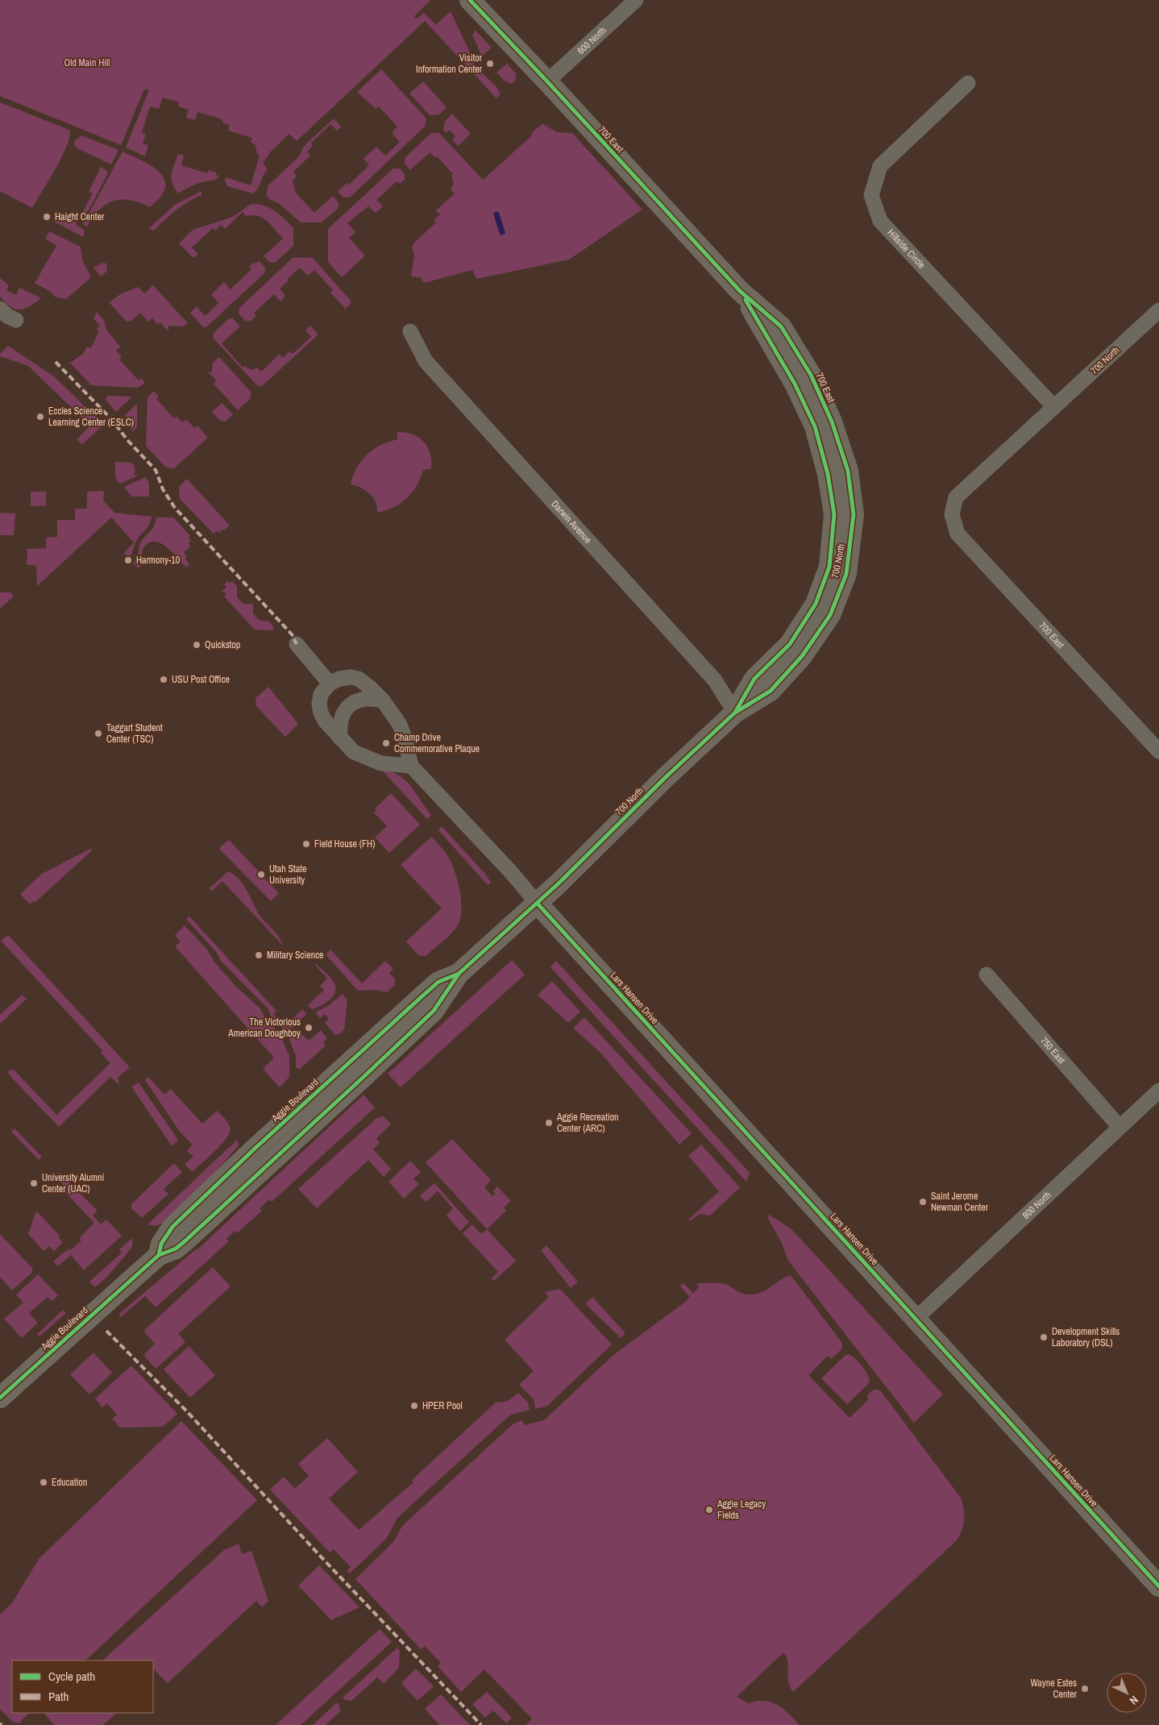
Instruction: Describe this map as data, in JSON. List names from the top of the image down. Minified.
{"streets":{"main road":["700 East","700 North","Lars Hansen Drive","Aggie Boulevard"],"street":["600 North","Hillside Circle","Darwin Avenue","750 East","800 North"]},"crossings":[["600 North","700 East"],["700 East","700 North"],["Hillside Circle","700 North"],["700 North","Darwin Avenue"],["700 North","Lars Hansen Drive"],["700 North","Aggie Boulevard"],["Lars Hansen Drive","Aggie Boulevard"],["Lars Hansen Drive","800 North"],["750 East","800 North"]],"parks":["Old Main Hill"],"places":["Visitor Information Center","Haight Center","Eccles Science Learning Center (ESLC)","Harmony-10","Quickstop","USU Post Office","Taggart Student Center (TSC)","Champ Drive Commemorative Plaque","Field House (FH)","Utah State University","Military Science","The Victorious American Doughboy","Aggie Recreation Center (ARC)","University Alumni Center (UAC)","Saint Jerome Newman Center","Development Skills Laboratory (DSL)","HPER Pool","Education","Aggie Legacy Fields","Wayne Estes Center"],"legend":["Cycle path","Path"],"north":"bottom right"}
